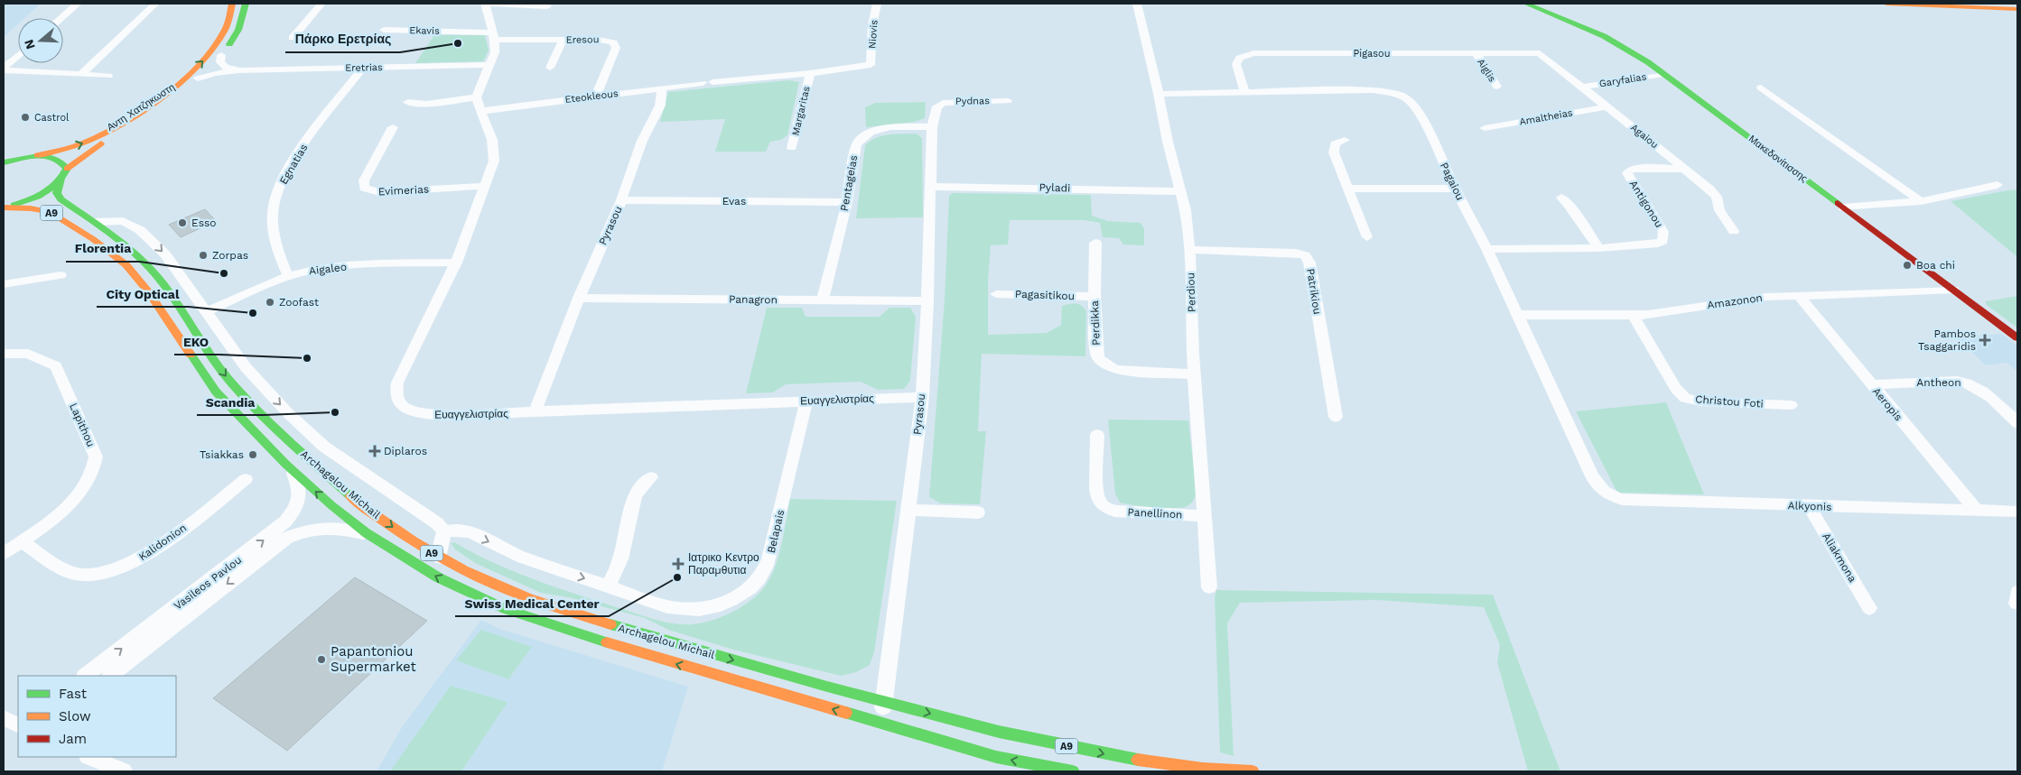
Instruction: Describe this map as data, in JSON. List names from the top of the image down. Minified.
{"streets":{"main road":["Αντη Χατζηκωστη","Μακεδονίτισσης","A9","Archagelou Michail"],"street":["Ekavis","Niovis","Eresou","Pigasou","Eretrias","Aiglis","Garyfalias","Eteokleous","Pydnas","Margaritas","Amaltheias","Agaiou","Egnatias","Pagaiou","Pentageias","Pyladi","Evimerias","Evas","Antigonou","Pyrasou","Aigaleo","Patrikiou","Perdiou","Pagasitikou","Panagron","Amazonon","Perdikka","Antheon","Ευαγγελιστρίας","Christou Foti","Aeropis","Lapithou","Alkyonis","Panellinon","Belapais","Kalidonion","Aliakmona","Vasileos Pavlou"]},"crossings":[["Ekavis","Eresou"],["Niovis","Eteokleous"],["Eresou","Eteokleous"],["Pigasou","Aiglis"],["Pigasou","Agaiou"],["Pigasou","Pagaiou"],["Eretrias","Αντη Χατζηκωστη"],["Eretrias","Egnatias"],["Garyfalias","Agaiou"],["Garyfalias","Μακεδονίτισσης"],["Eteokleous","Margaritas"],["Eteokleous","Pyrasou"],["Eteokleous","Ευαγγελιστρίας"],["Pydnas","Pyrasou"],["Αντη Χατζηκωστη","A9"],["Amaltheias","Agaiou"],["Agaiou","Antigonou"],["Μακεδονίτισσης","Amazonon"],["Egnatias","Aigaleo"],["Pagaiou","Perdiou"],["Pagaiou","Amazonon"],["Pagaiou","Alkyonis"],["Pentageias","Evas"],["Pentageias","Pyrasou"],["Pentageias","Panagron"],["Pyladi","Pyrasou"],["Pyladi","Perdiou"],["Evimerias","Ευαγγελιστρίας"],["Evas","Pyrasou"],["A9","Archagelou Michail"],["Pyrasou","Panagron"],["Pyrasou","Ευαγγελιστρίας"],["Pyrasou","Archagelou Michail"],["Aigaleo","Ευαγγελιστρίας"],["Patrikiou","Perdiou"],["Perdiou","Perdikka"],["Perdiou","Panellinon"],["Pagasitikou","Perdikka"],["Amazonon","Christou Foti"],["Amazonon","Aeropis"],["Antheon","Aeropis"],["Ευαγγελιστρίας","Belapais"],["Aeropis","Alkyonis"],["Lapithou","Kalidonion"],["Archagelou Michail","Vasileos Pavlou"],["Alkyonis","Aliakmona"]],"places":{"other":["Πάρκο Ερετρίας","Castrol","Esso","Zorpas","Boa chi","Florentia","Zoofast","City Optical","EKO","Scandia","Tsiakkas","Swiss Medical Center","Papantoniou Supermarket"],"health":["Pambos Tsaggaridis","Diplaros","Ιατρικο Κεντρο Παραμθυτια"]},"legend":["Fast","Slow","Jam"],"north":"left"}
